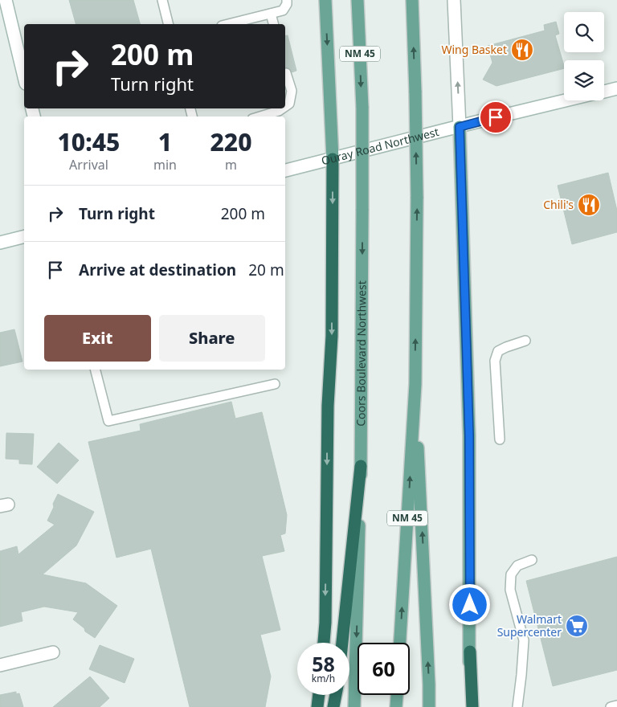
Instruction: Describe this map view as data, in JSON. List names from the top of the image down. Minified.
{"streets":{"main road":["NM 45","Coors Boulevard Northwest"],"street":["Ouray Road Northwest"]},"places":{"restaurant":["Wing Basket","Chili's"],"supermarket":["Walmart Supercenter"]},"page":{"turn":["200 m","Turn right"],"eta":["10:45","Arrival","1","min","220","m"],"list":[{"name":"Turn right","value":"200 m"},{"name":"Arrive at destination","value":"20 m"}],"buttons":["Exit","Share"],"speed":"58 km/h","limit":"60"}}
